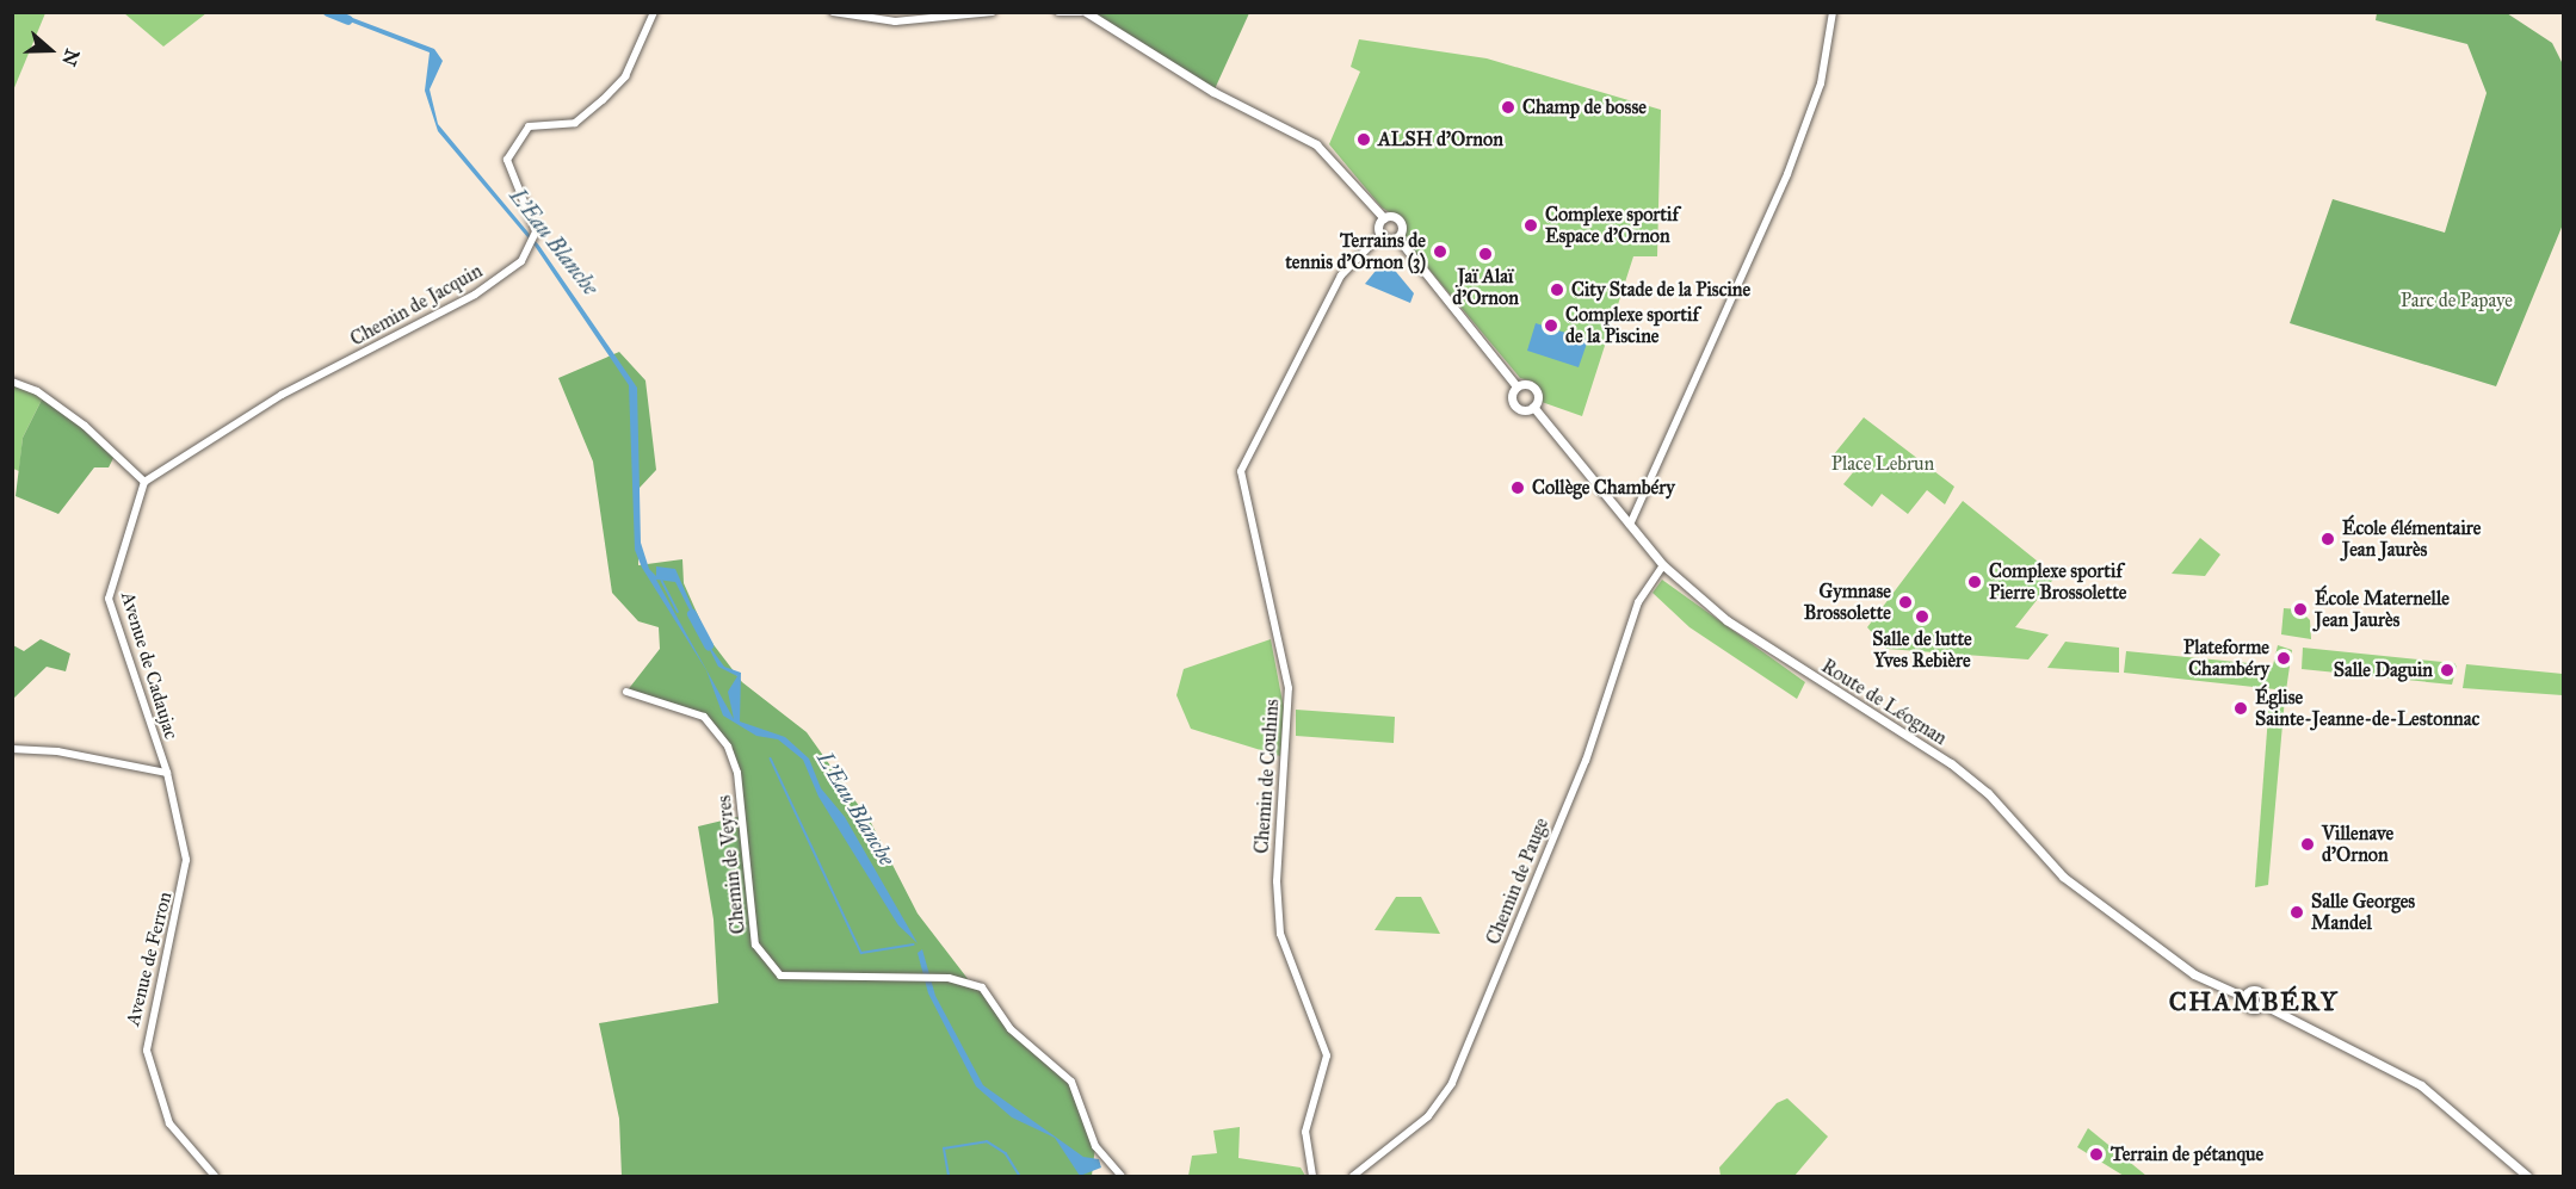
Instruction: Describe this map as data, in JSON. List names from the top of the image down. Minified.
{"streets":{"main road":["Route de Léognan"],"street":["Chemin de Jacquin","Avenue de Cadaujac","Chemin de Couhins","Chemin de Veyres","Chemin de Pauge","Avenue de Ferron"]},"crossings":[["Chemin de Jacquin","Avenue de Cadaujac"],["Avenue de Cadaujac","Avenue de Ferron"],["Route de Léognan","Chemin de Pauge"]],"districts":["CHAMBÉRY"],"water":["L'Eau Blanche"],"parks":["Parc de Papaye","Place Lebrun"],"places":["Champ de bosse","ALSH d'Ornon","Complexe sportif Espace d'Ornon","Terrains de tennis d'Ornon (3)","Jaï Alaï d'Ornon","City Stade de la Piscine","Complexe sportif de la Piscine","Collège Chambéry","École élémentaire Jean Jaurès","Complexe sportif Pierre Brossolette","Gymnase Brossolette","École Maternelle Jean Jaurès","Salle de lutte Yves Rebière","Plateforme Chambéry","Salle Daguin","Église Sainte-Jeanne-de-Lestonnac","Villenave d'Ornon","Salle Georges Mandel","Terrain de pétanque"],"north":"right"}
